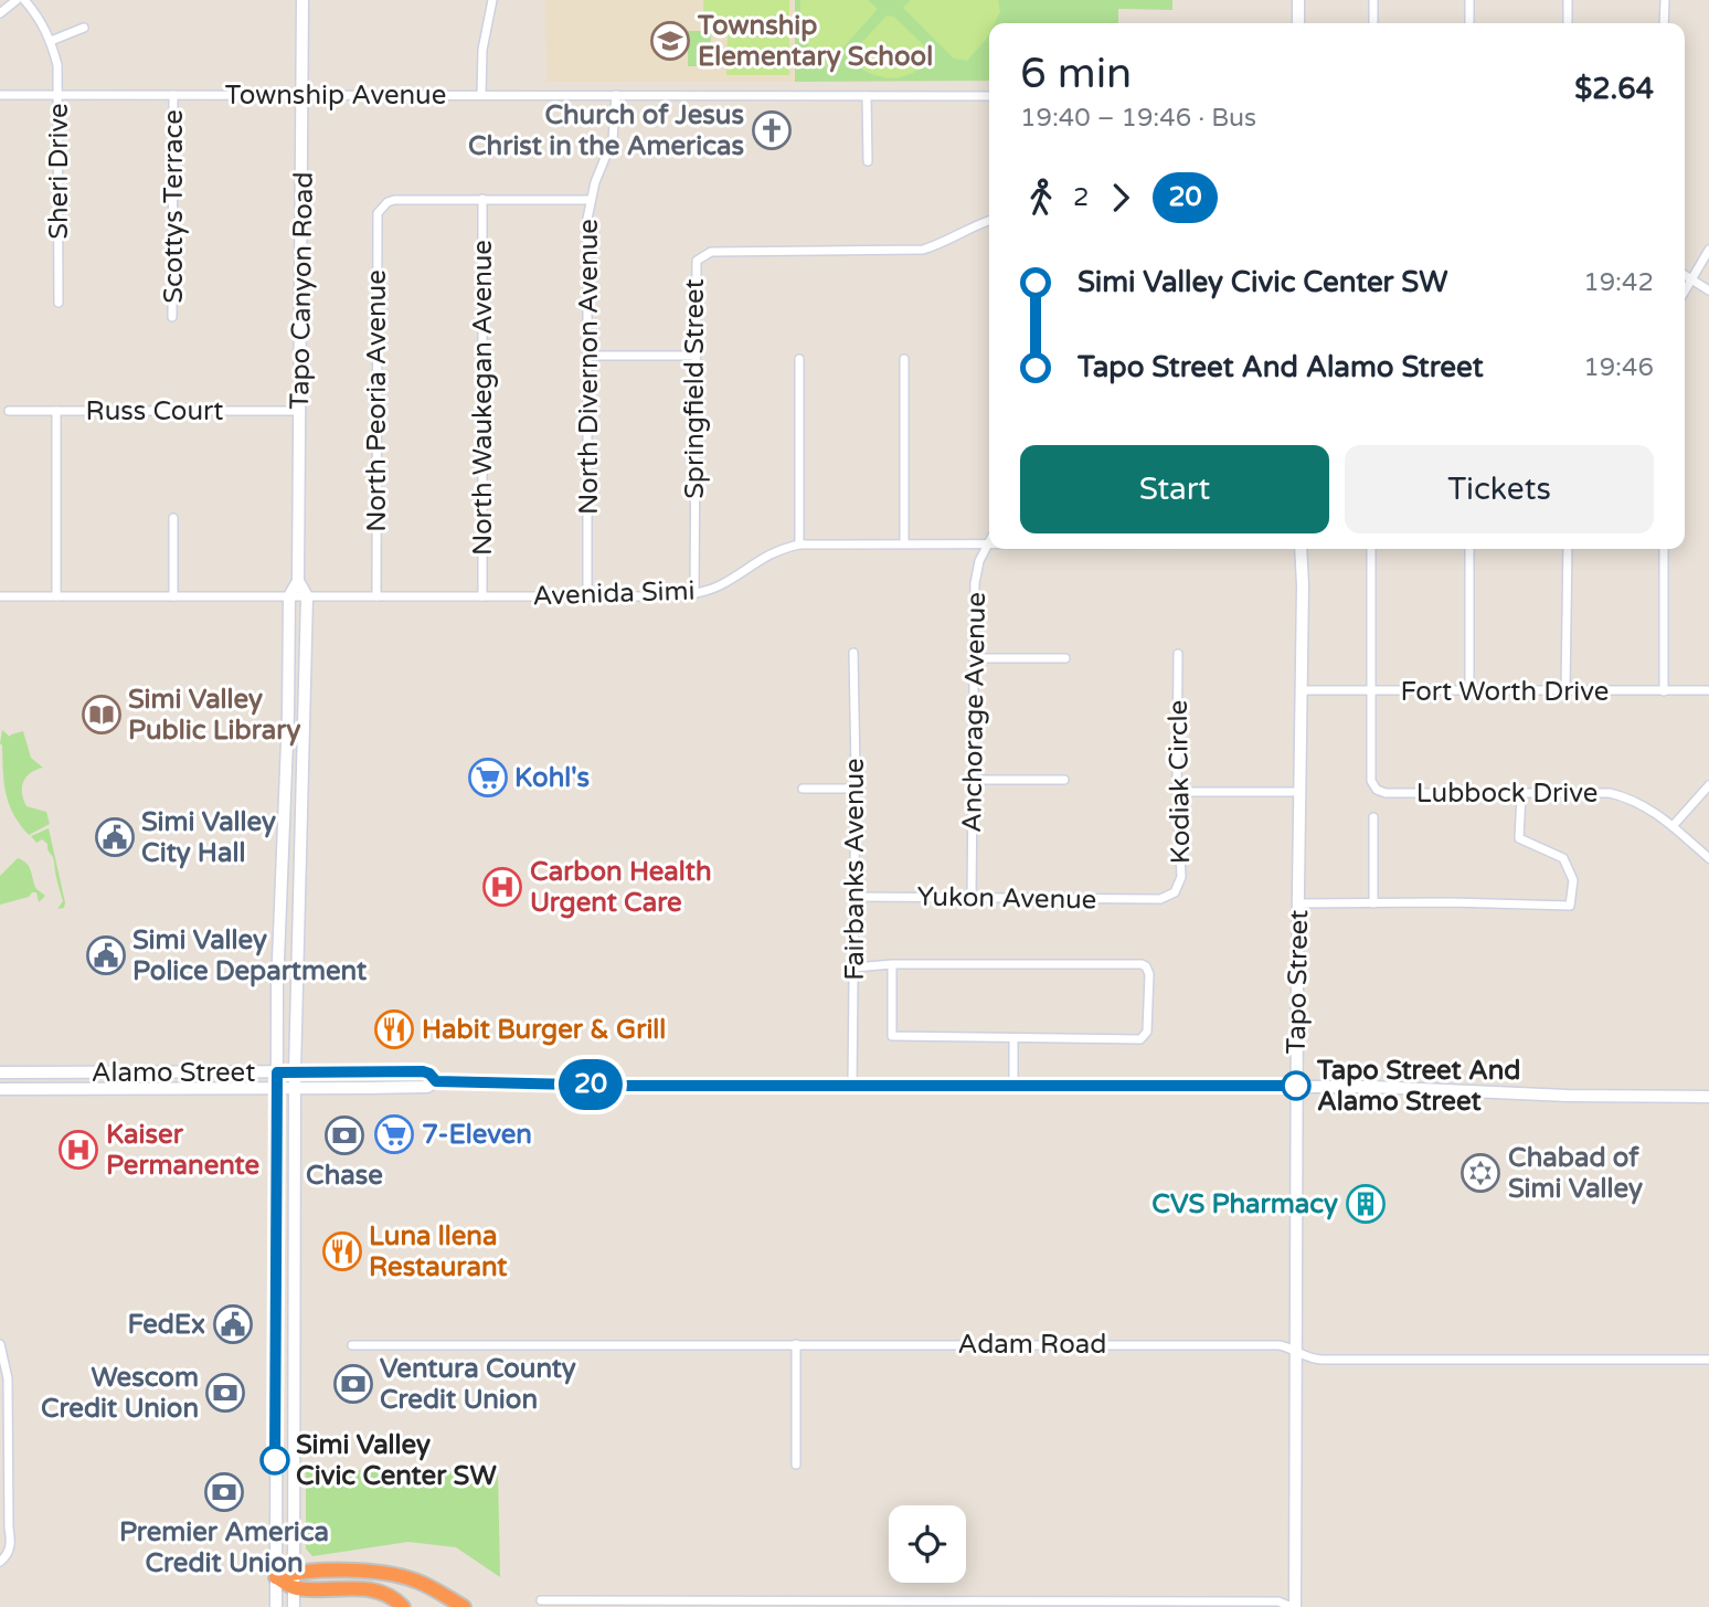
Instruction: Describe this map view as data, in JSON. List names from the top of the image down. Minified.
{"streets":{"main road":["Tapo Canyon Road","Tapo Street","Alamo Street"],"street":["Township Avenue","Sheri Drive","Scottys Terrace","North Divernon Avenue","Springfield Street","North Waukegan Avenue","North Peoria Avenue","Russ Court","Avenida Simi","Fort Worth Drive","Anchorage Avenue","Kodiak Circle","Lubbock Drive","Fairbanks Avenue","Yukon Avenue","Adam Road"]},"crossings":[["Township Avenue","Sheri Drive"],["Township Avenue","Scottys Terrace"],["Township Avenue","Tapo Canyon Road"],["Township Avenue","North Divernon Avenue"],["Tapo Canyon Road","Russ Court"],["Tapo Canyon Road","Avenida Simi"],["Tapo Canyon Road","Alamo Street"],["North Divernon Avenue","Avenida Simi"],["Springfield Street","Avenida Simi"],["North Waukegan Avenue","North Peoria Avenue"],["North Waukegan Avenue","Avenida Simi"],["North Peoria Avenue","Avenida Simi"],["Avenida Simi","Anchorage Avenue"],["Fort Worth Drive","Lubbock Drive"],["Fort Worth Drive","Tapo Street"],["Anchorage Avenue","Yukon Avenue"],["Kodiak Circle","Yukon Avenue"],["Fairbanks Avenue","Yukon Avenue"],["Fairbanks Avenue","Alamo Street"],["Tapo Street","Alamo Street"],["Tapo Street","Adam Road"]],"places":{"school or university":["Township Elementary School"],"church":["Church of Jesus Christ in the Americas"],"library":["Simi Valley Public Library"],"supermarket":["Kohl's","7-Eleven"],"public building":["Simi Valley City Hall","Simi Valley Police Department","FedEx"],"hospital":["Carbon Health Urgent Care","Kaiser Permanente"],"restaurant":["Habit Burger & Grill","Luna llena Restaurant"],"other":["Tapo Street And Alamo Street","Simi Valley Civic Center SW"],"bank":["Chase","Ventura County Credit Union","Wescom Credit Union","Premier America Credit Union"],"synagogue":["Chabad of Simi Valley"],"building":["CVS Pharmacy"]},"lines":["bus line 20"],"page":{"on_map":"20","heading":["6 min","19:40 – 19:46 · Bus","$2.64"],"legs":["2","20"],"list":[{"name":"Simi Valley Civic Center SW","value":"19:42"},{"name":"Tapo Street And Alamo Street","value":"19:46"}],"buttons":["Start","Tickets"]}}
